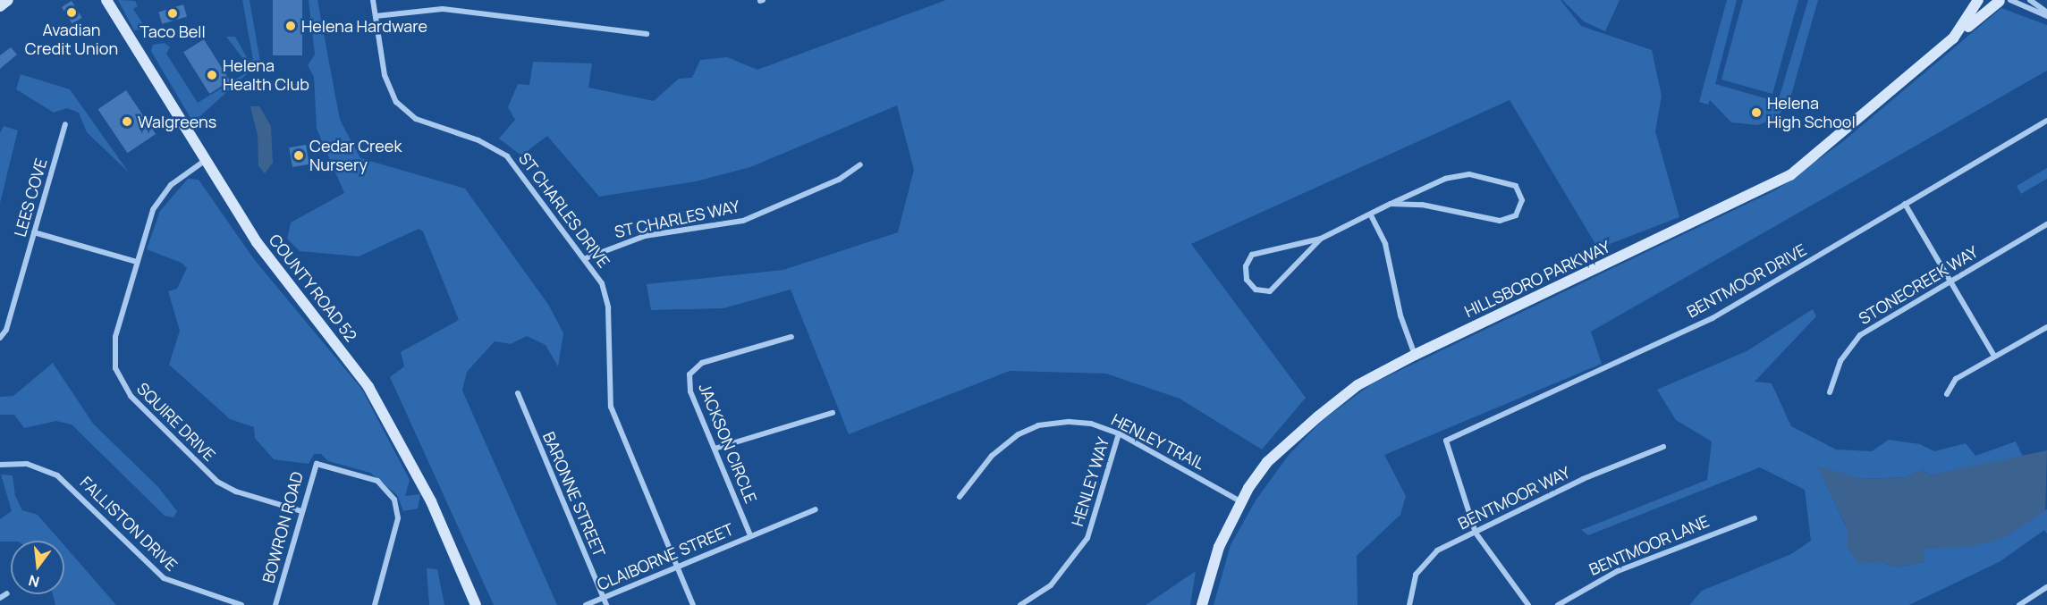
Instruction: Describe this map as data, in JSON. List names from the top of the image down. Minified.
{"streets":{"street":["LEES COVE","ST CHARLES DRIVE","ST CHARLES WAY","HILLSBORO PARKWAY","BENTMOOR DRIVE","STONECREEK WAY","COUNTY ROAD 52","SQUIRE DRIVE","HENLEY TRAIL","JACKSON CIRCLE","HENLEY WAY","BARONNE STREET","BENTMOOR WAY","FALLISTON DRIVE","BOWRON ROAD","BENTMOOR LANE","CLAIBORNE STREET"]},"crossings":[["ST CHARLES DRIVE","ST CHARLES WAY"],["ST CHARLES DRIVE","CLAIBORNE STREET"],["HILLSBORO PARKWAY","HENLEY TRAIL"],["BENTMOOR DRIVE","BENTMOOR WAY"],["COUNTY ROAD 52","SQUIRE DRIVE"],["SQUIRE DRIVE","BOWRON ROAD"],["HENLEY TRAIL","HENLEY WAY"],["JACKSON CIRCLE","CLAIBORNE STREET"],["BARONNE STREET","CLAIBORNE STREET"]],"places":["Avadian Credit Union","Taco Bell","Helena Hardware","Helena Health Club","Helena High School","Walgreens","Cedar Creek Nursery"],"north":"bottom"}
